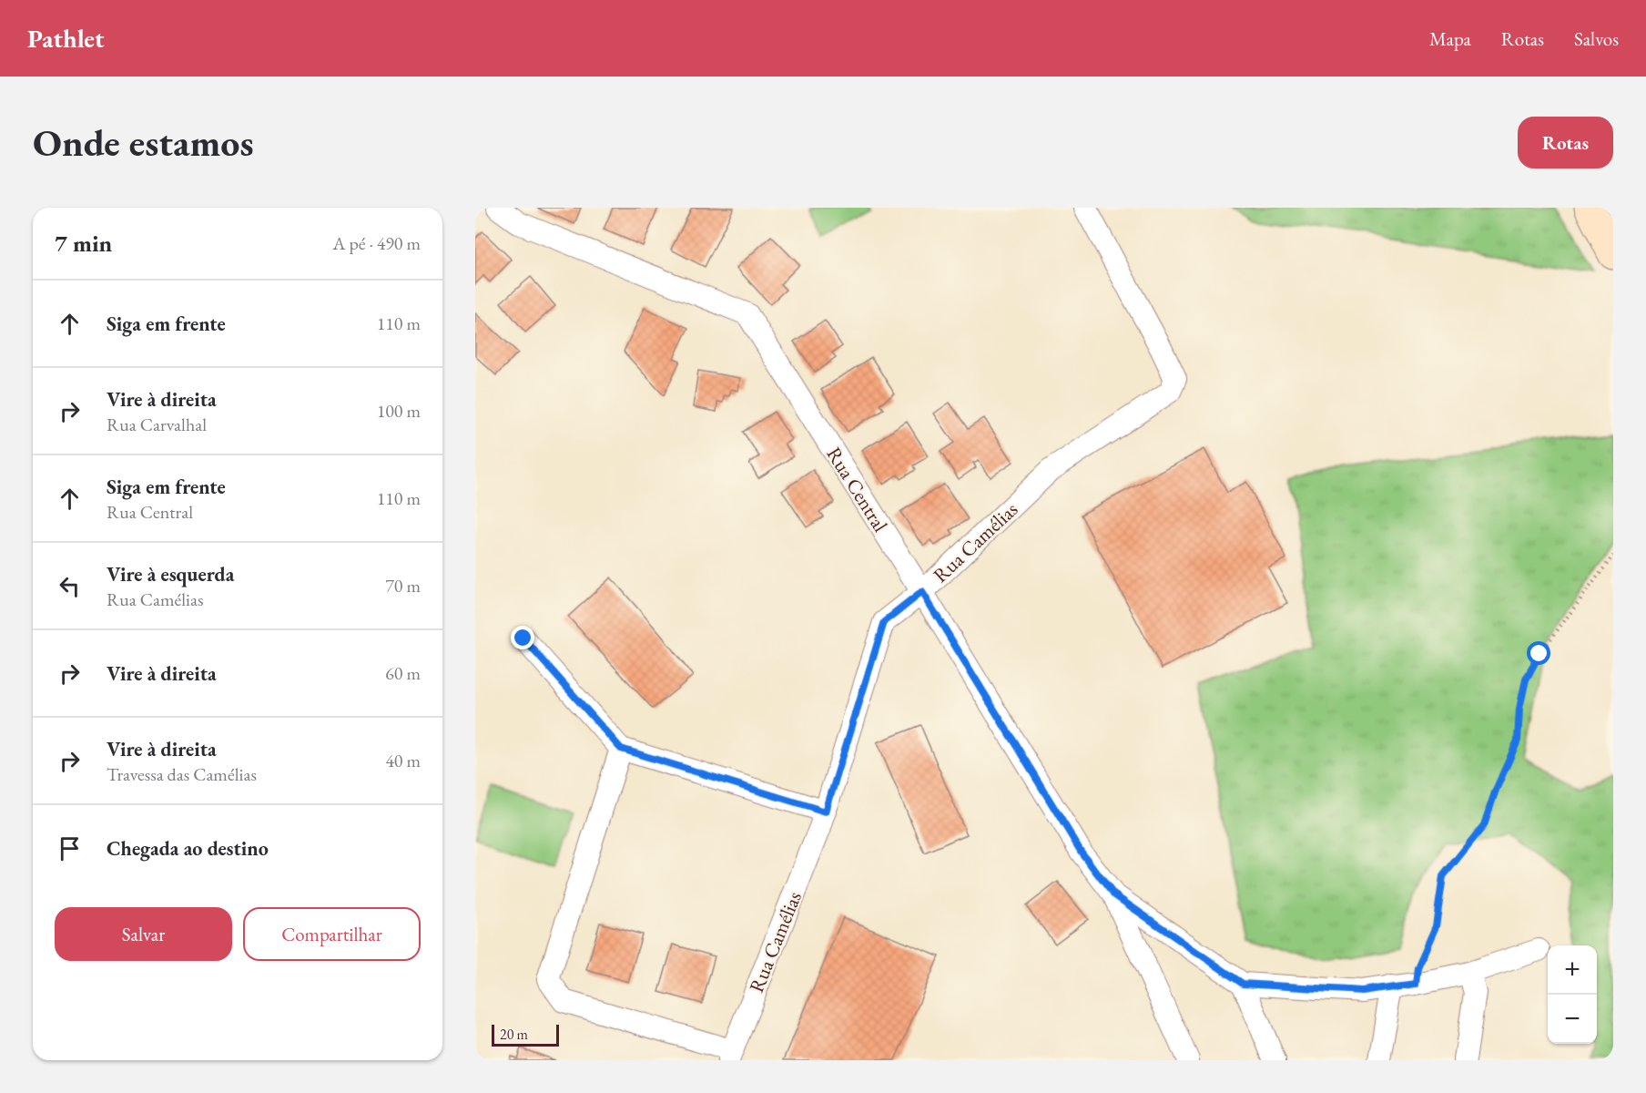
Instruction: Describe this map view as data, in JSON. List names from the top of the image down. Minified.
{"streets":{"street":["Rua Central","Rua Camélias"]},"crossings":[["Rua Central","Rua Camélias"]],"scale_bar":"20 m","page":{"header":"Pathlet","nav":["Mapa","Rotas","Salvos"],"buttons":["Rotas",["Salvar","Compartilhar"]],"title":"Onde estamos","heading":["7 min","A pé · 490 m"],"list":[["Siga em frente","110 m"],["Vire à direita","Rua Carvalhal","100 m"],["Siga em frente","Rua Central","110 m"],["Vire à esquerda","Rua Camélias","70 m"],["Vire à direita","60 m"],["Vire à direita","Travessa das Camélias","40 m"],"Chegada ao destino"],"map_buttons":["+","−"],"scale":"20 m"}}
